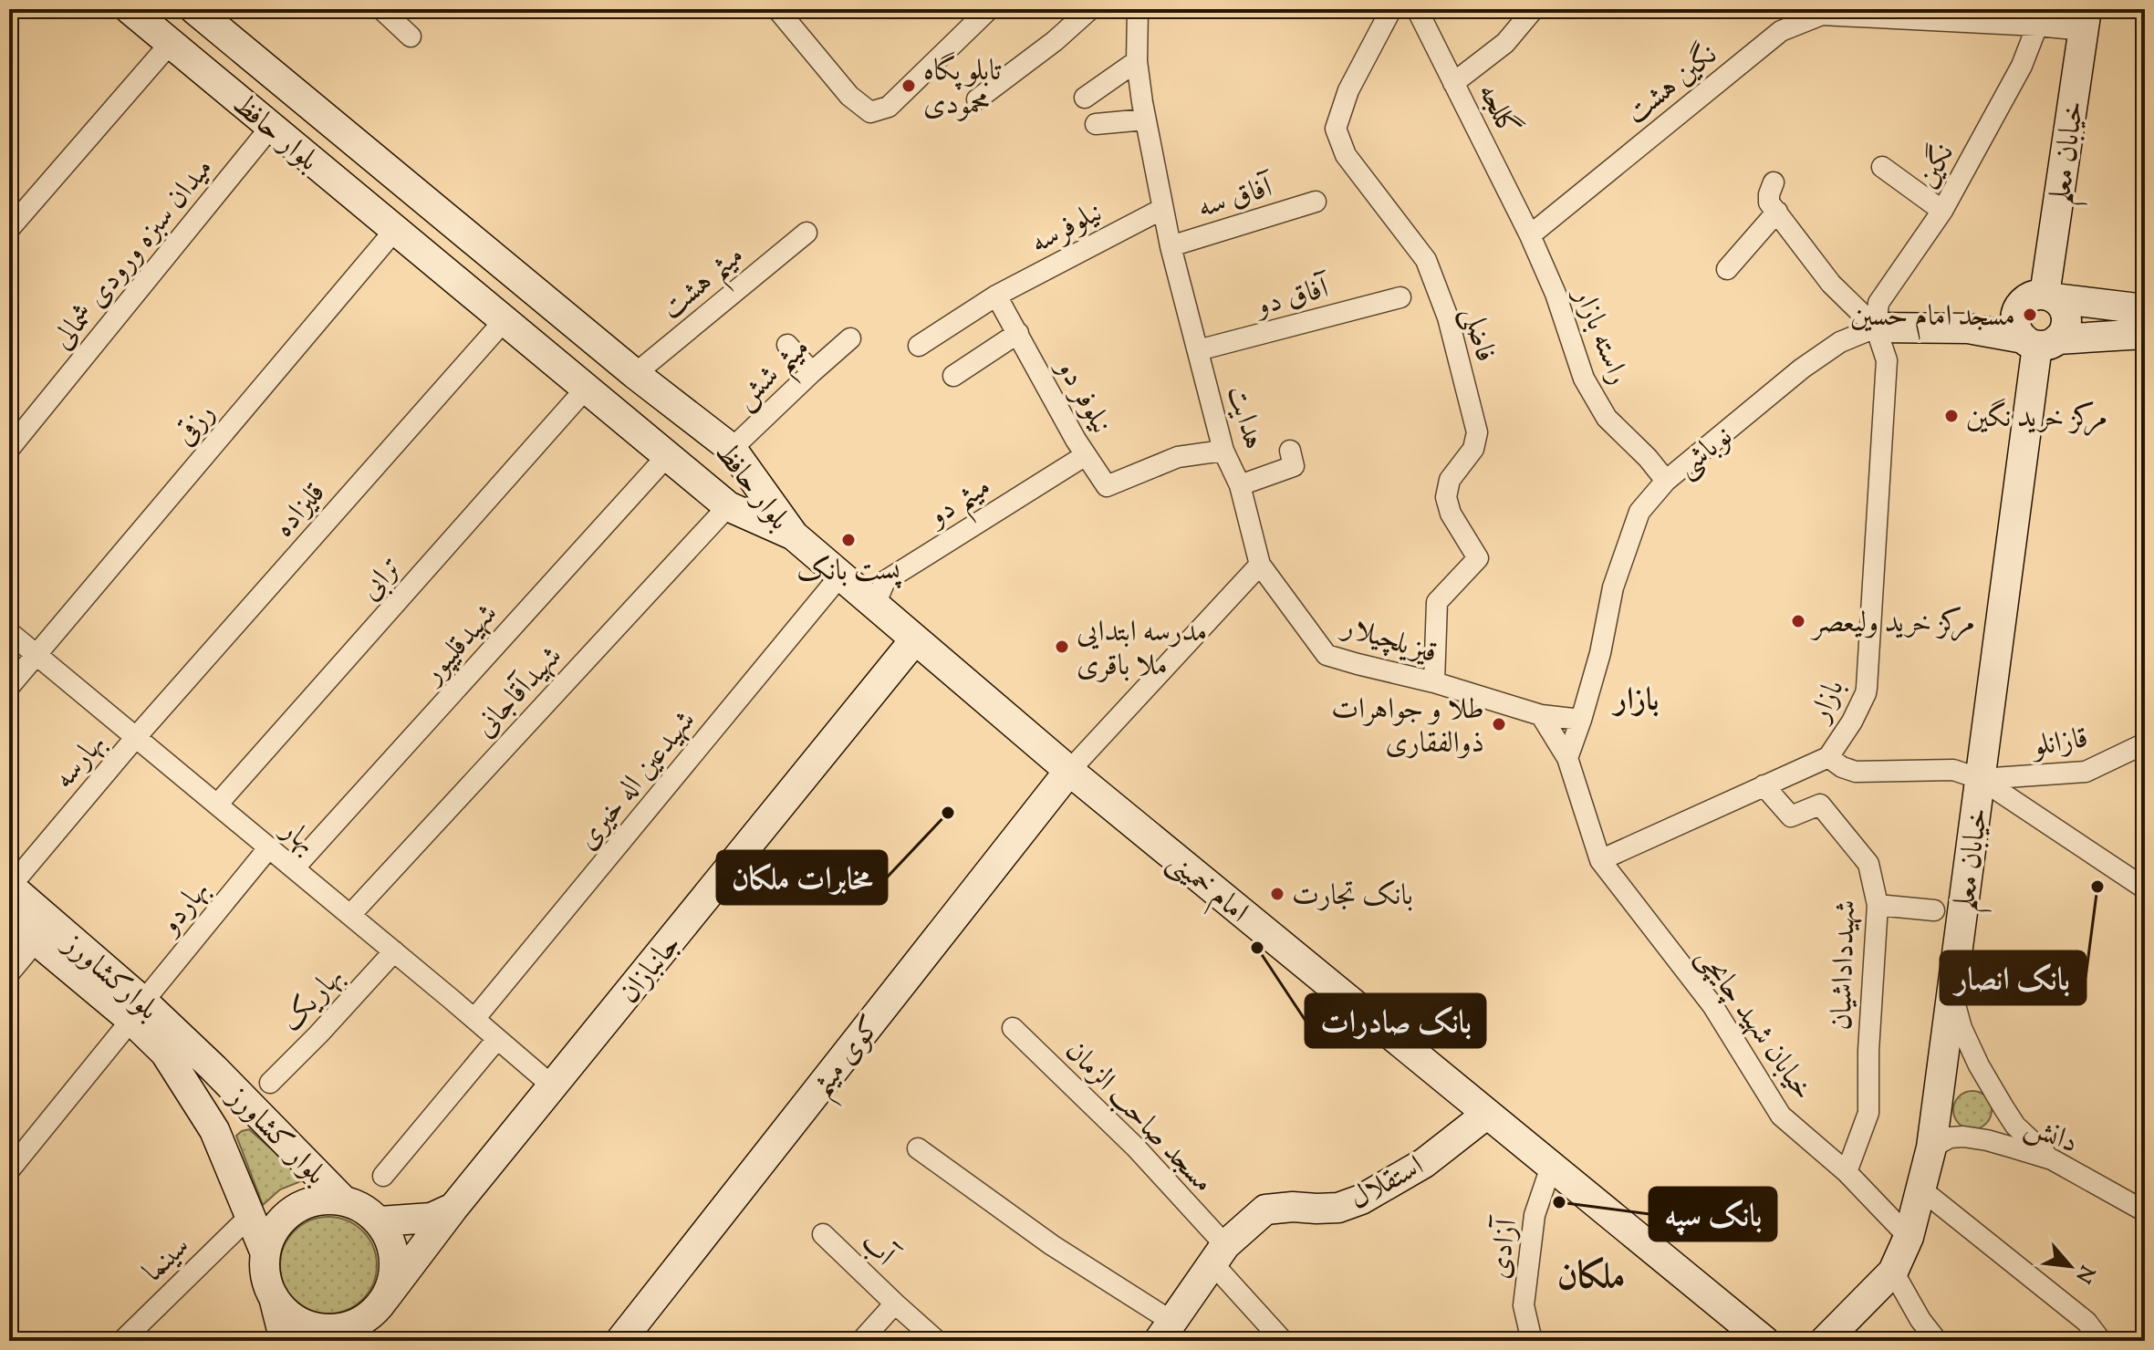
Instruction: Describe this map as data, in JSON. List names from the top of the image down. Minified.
{"streets":{"main road":["بلوار حافظ","خیابان معلم","نوباشی","امام خمینی","جانبازان","بلوارکشاورز","کوی میثم","بلوار کشاورز","استقلال"],"street":["نگین هشت","گللجه","نگین","آفاق سه","نیلوفرسه","میدان سبزه ورودی شمالی","میثم هشت","آفاق دو","فاضلی","راسته بازار","میثم شش","نیلوفر دو","هدایت","رزقی","میثم دو","قلیزاده","ترابی","قیزیلچیلار","شهیدقلیپور","شهیدآقاجانی","بازار","قازانلو","بهارسه","شهیدعین اله خیری","بهار","بهاردو","شهیدداداشیان","بهاریک","خیابان شهید چایچی","مسجد صاحب الزمان","دانش","آب","آزادی","سینما"]},"crossings":[["نگین هشت","گللجه"],["نگین هشت","خیابان معلم"],["نگین هشت","نگین"],["نگین هشت","راسته بازار"],["گللجه","راسته بازار"],["بلوار حافظ","میدان سبزه ورودی شمالی"],["بلوار حافظ","میثم هشت"],["بلوار حافظ","میثم شش"],["بلوار حافظ","رزقی"],["بلوار حافظ","قلیزاده"],["بلوار حافظ","ترابی"],["بلوار حافظ","شهیدقلیپور"],["بلوار حافظ","شهیدآقاجانی"],["بلوار حافظ","امام خمینی"],["خیابان معلم","نوباشی"],["خیابان معلم","قازانلو"],["خیابان معلم","خیابان شهید چایچی"],["خیابان معلم","دانش"],["نگین","نوباشی"],["نگین","بازار"],["آفاق سه","هدایت"],["نیلوفرسه","نیلوفر دو"],["نیلوفرسه","هدایت"],["آفاق دو","هدایت"],["فاضلی","قیزیلچیلار"],["راسته بازار","نوباشی"],["نیلوفر دو","هدایت"],["نیلوفر دو","میثم دو"],["هدایت","قیزیلچیلار"],["رزقی","بهار"],["نوباشی","قیزیلچیلار"],["نوباشی","بازار"],["میثم دو","امام خمینی"],["قلیزاده","بهارسه"],["قلیزاده","بهار"],["ترابی","بهار"],["شهیدقلیپور","بهار"],["شهیدآقاجانی","بهار"],["بازار","شهیدداداشیان"],["بازار","خیابان شهید چایچی"],["بهارسه","بهار"],["بهارسه","بلوارکشاورز"],["شهیدعین اله خیری","بهار"],["شهیدعین اله خیری","امام خمینی"],["بهار","بهاردو"],["بهار","جانبازان"],["بهار","بهاریک"],["امام خمینی","جانبازان"],["امام خمینی","کوی میثم"],["امام خمینی","استقلال"],["امام خمینی","آزادی"],["بهاردو","بلوارکشاورز"],["شهیدداداشیان","خیابان شهید چایچی"],["جانبازان","بلوارکشاورز"],["جانبازان","بلوار کشاورز"],["بلوارکشاورز","بلوار کشاورز"],["بلوارکشاورز","سینما"],["مسجد صاحب الزمان","استقلال"]],"districts":["بازار","ملکان"],"places":["تابلو پگاه محمودی","مسجد امام حسین","مرکز خرید نگین","پست بانک","مرکز خرید ولیعصر","مدرسه ابتدایی ملا باقری","طلا و جواهرات ذوالفقاری","مخابرات ملکان","بانک انصار","بانک تجارت","بانک صادرات","بانک سپه"],"north":"bottom right"}
